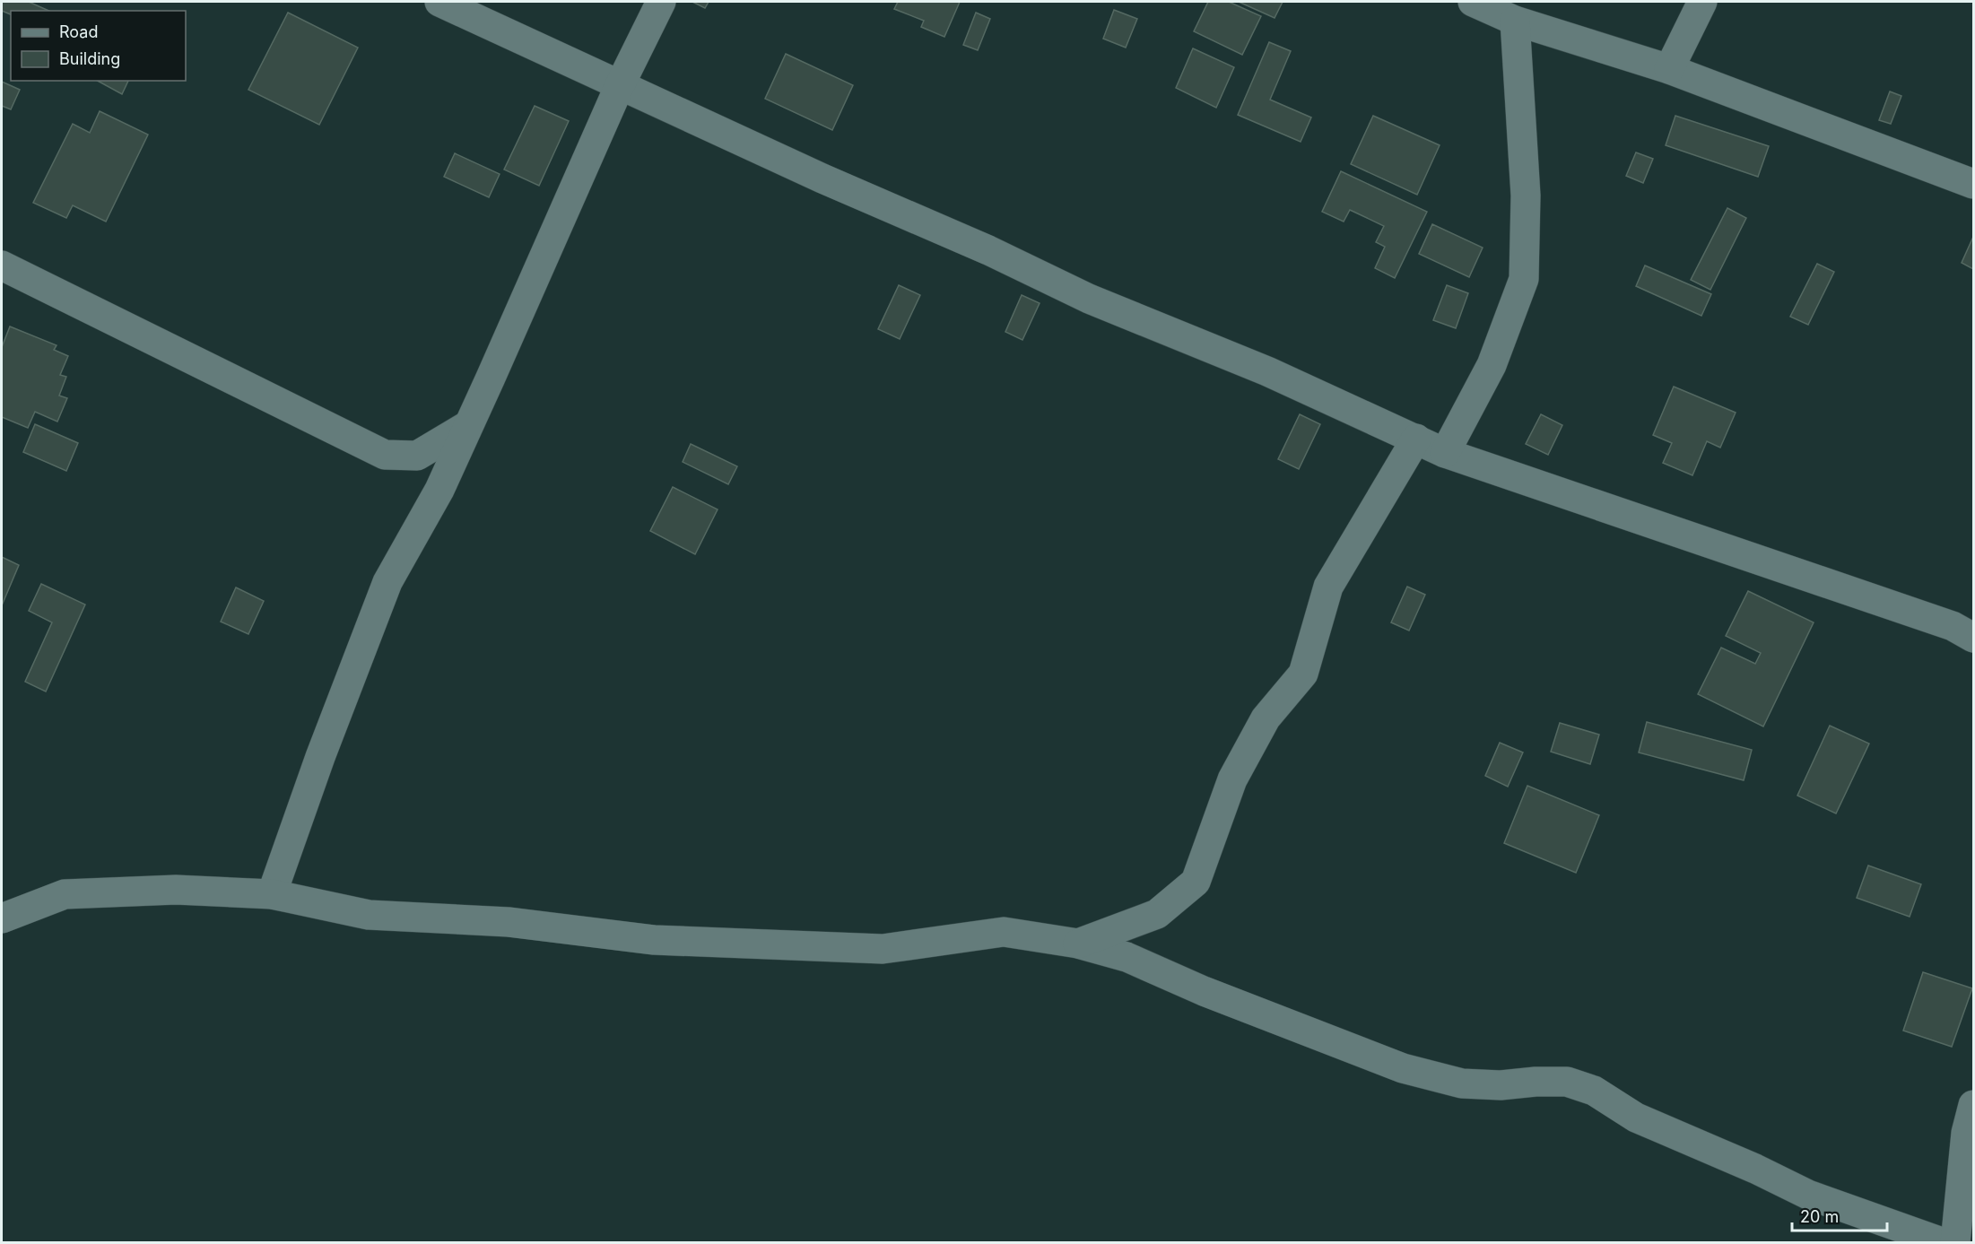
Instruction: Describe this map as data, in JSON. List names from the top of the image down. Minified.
{"legend":["Road","Building"],"scale_bar":"20 m"}
